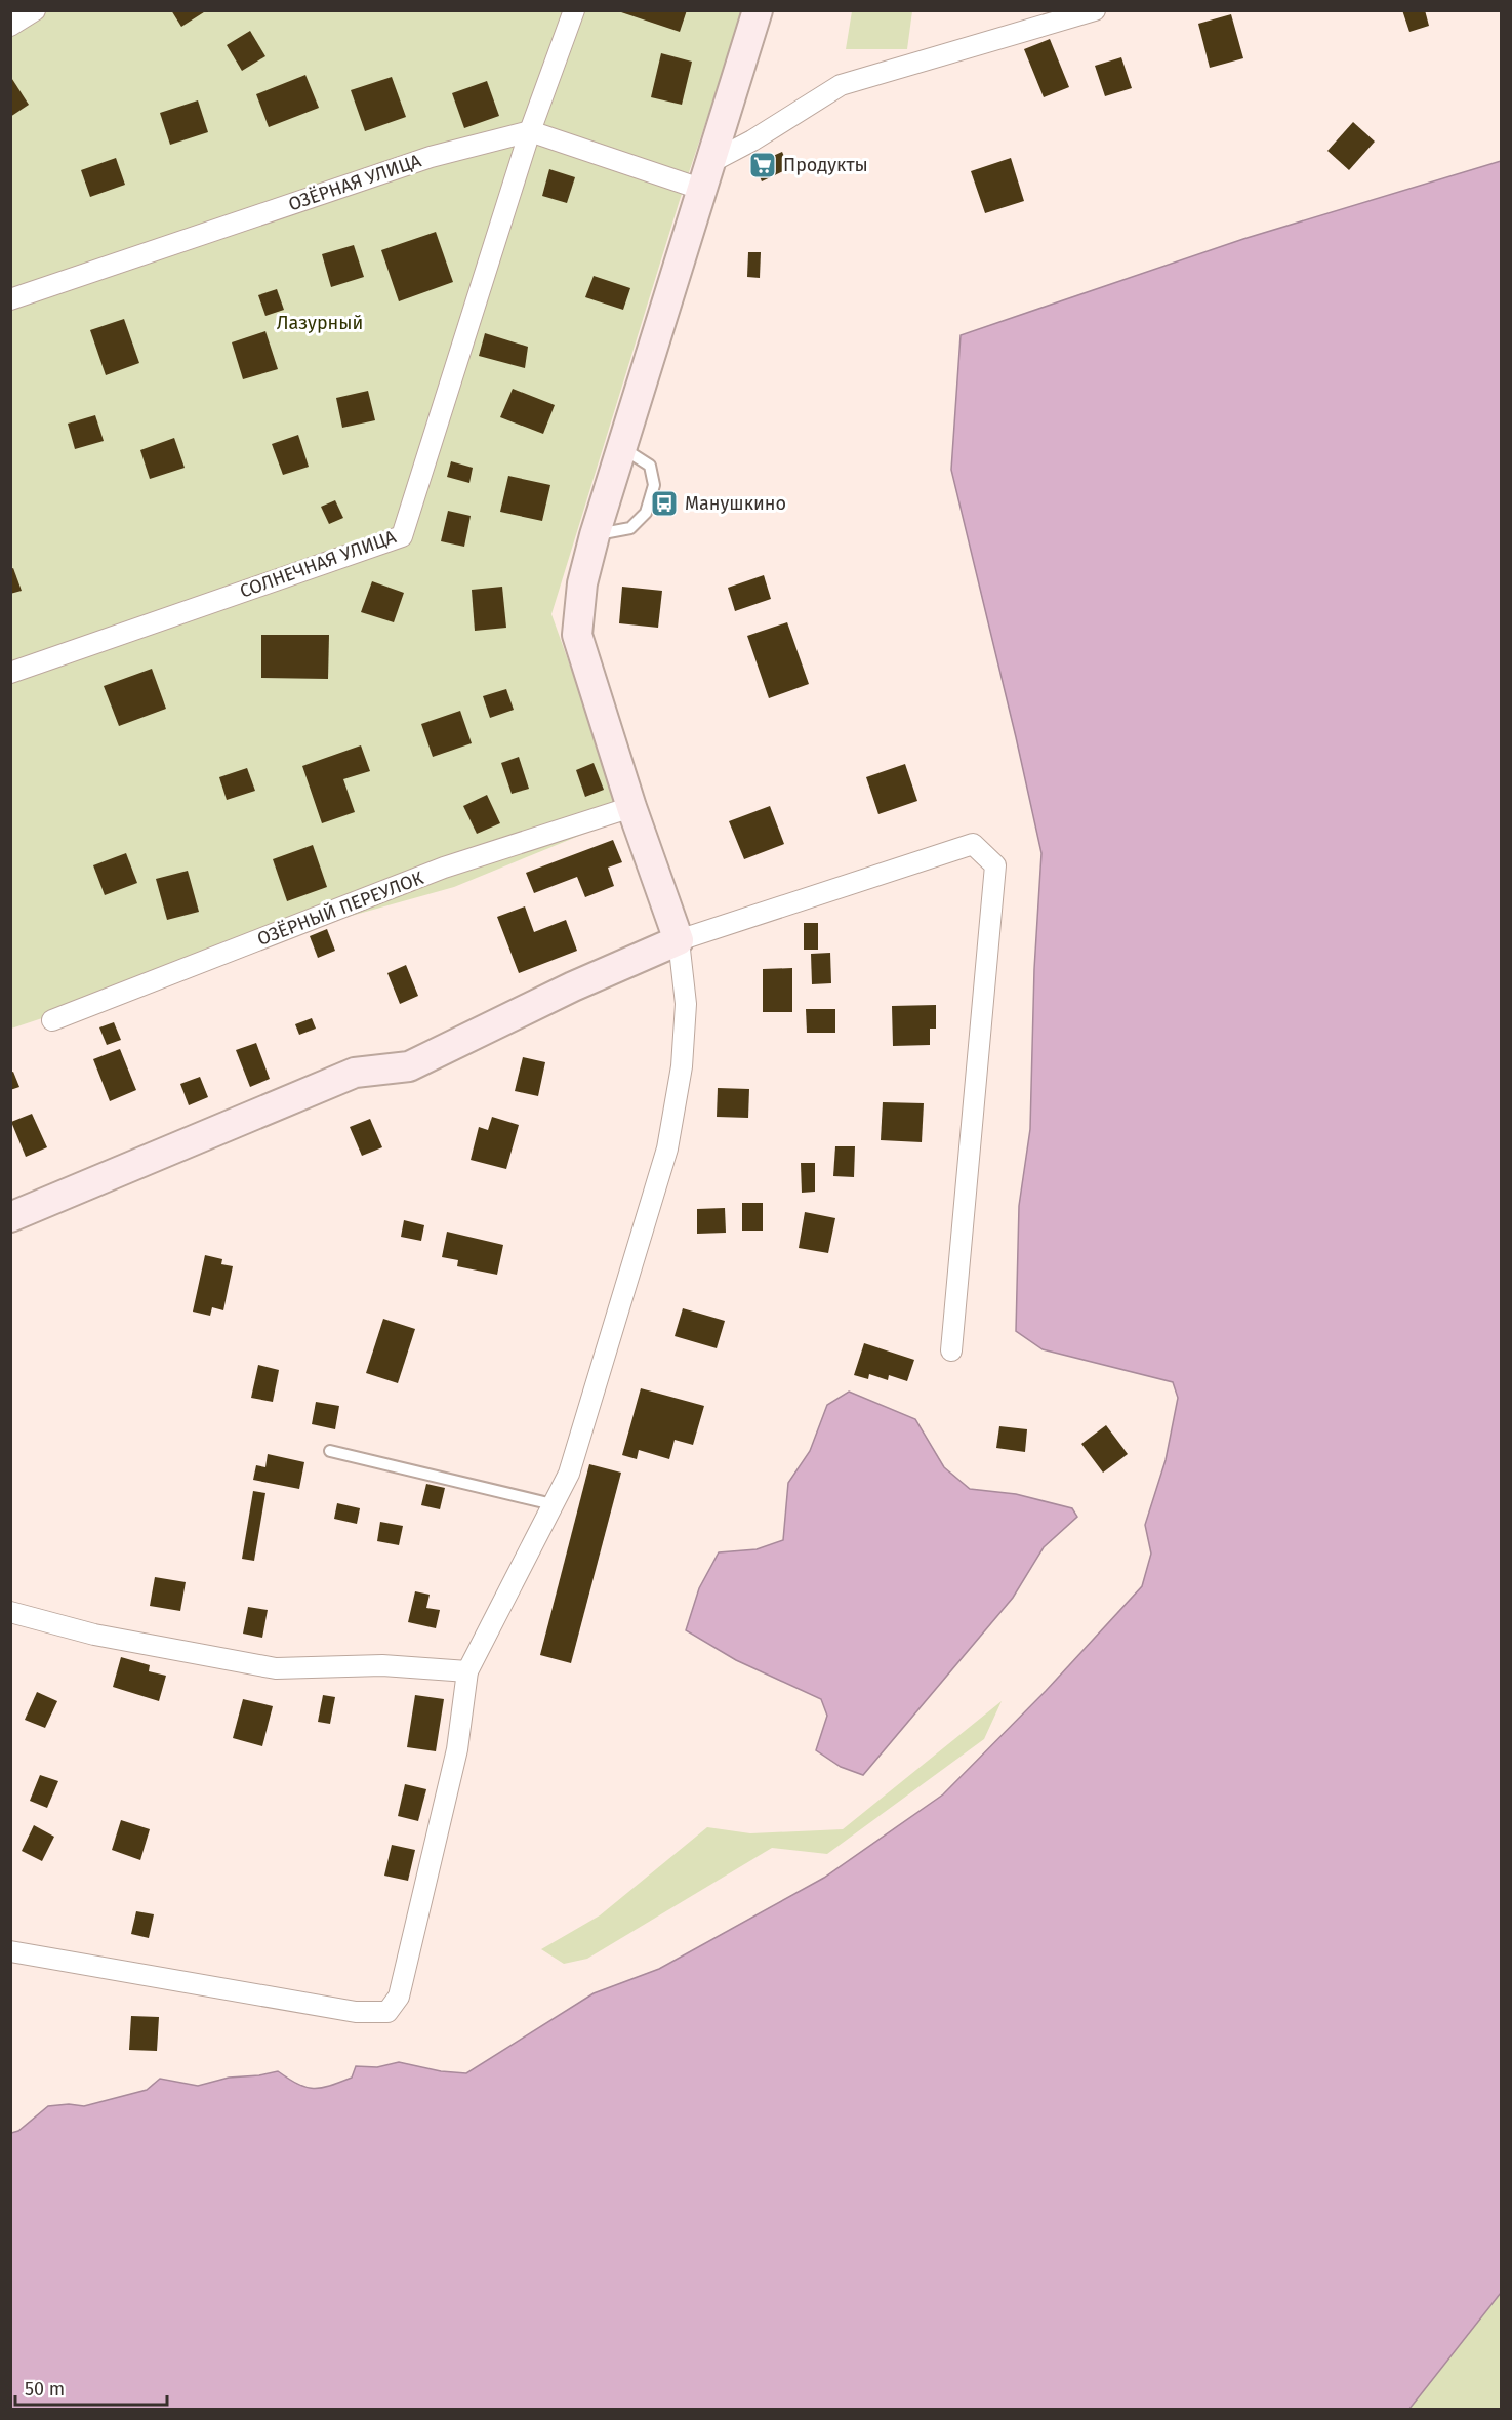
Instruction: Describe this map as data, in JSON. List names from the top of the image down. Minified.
{"streets":{"street":["ОЗЁРНАЯ УЛИЦА","СОЛНЕЧНАЯ УЛИЦА","ОЗЁРНЫЙ ПЕРЕУЛОК"]},"crossings":[["ОЗЁРНАЯ УЛИЦА","СОЛНЕЧНАЯ УЛИЦА"]],"parks":["Лазурный"],"places":{"supermarket":["Продукты"],"bus stop":["Манушкино"]},"scale_bar":"50 m"}
